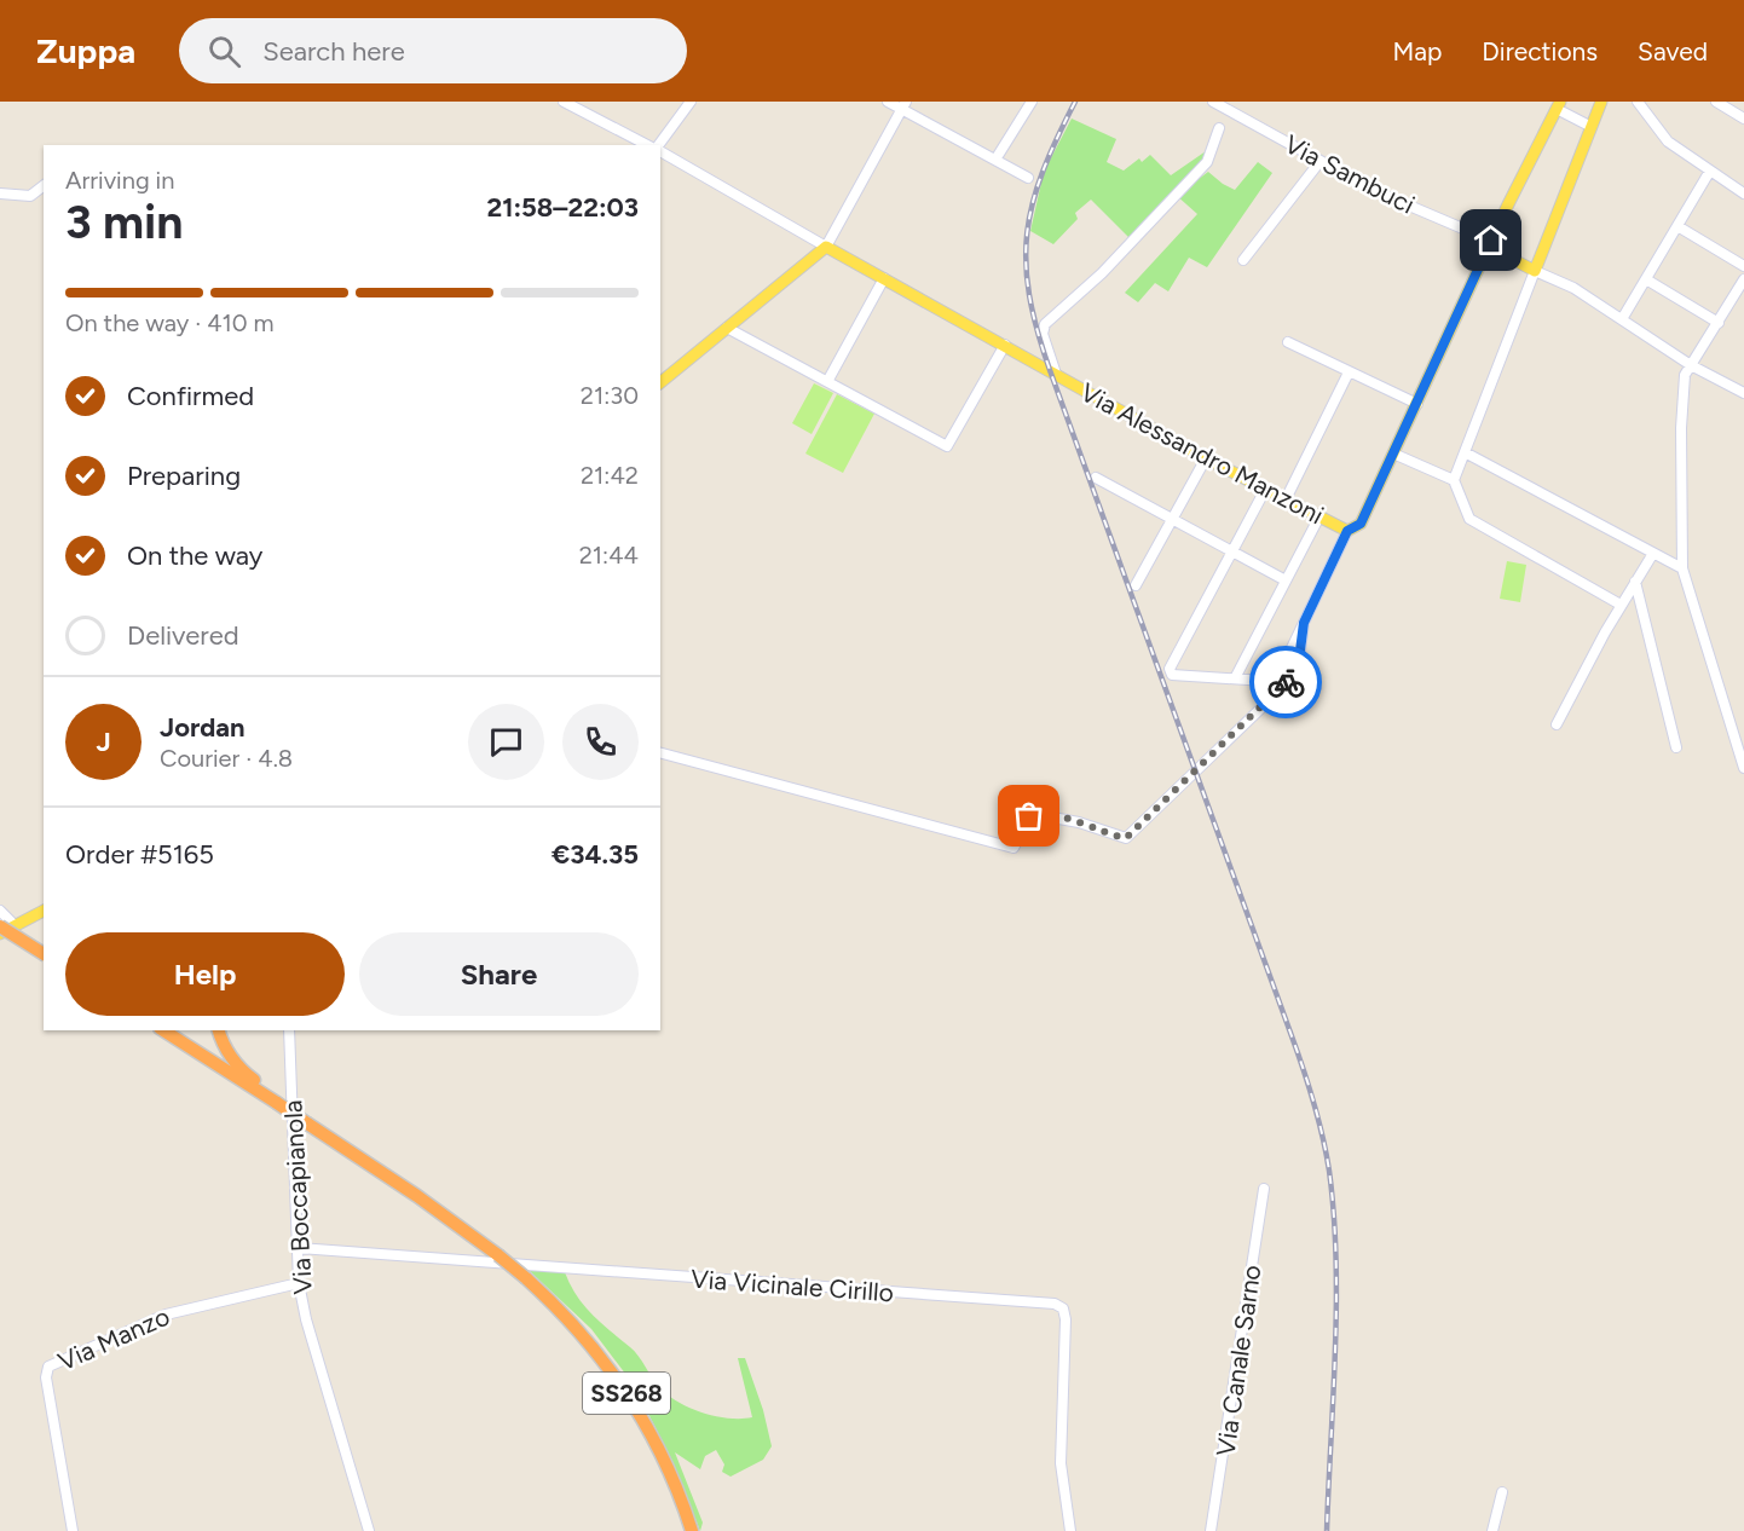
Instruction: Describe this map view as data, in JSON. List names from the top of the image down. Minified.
{"streets":{"highway":["SS268"],"main road":["Via Alessandro Manzoni"],"street":["Via Sambuci","Via Boccapianola","Via Vicinale Cirillo","Via Manzo","Via Canale Sarno"]},"crossings":[["Via Sambuci","Via Alessandro Manzoni"],["Via Boccapianola","Via Vicinale Cirillo"],["Via Boccapianola","Via Manzo"]],"page":{"header":"Zuppa","search":"Search here","nav":["Map","Directions","Saved"],"heading":["3 min","Arriving in","21:58–22:03"],"panel":["Jordan","Courier · 4.8","Order #5165","€34.35"],"bar":"On the way · 410 m","list":[["Confirmed","21:30"],["Preparing","21:42"],["On the way","21:44"],"Delivered"],"round":"J","buttons":["Help","Share"]}}
